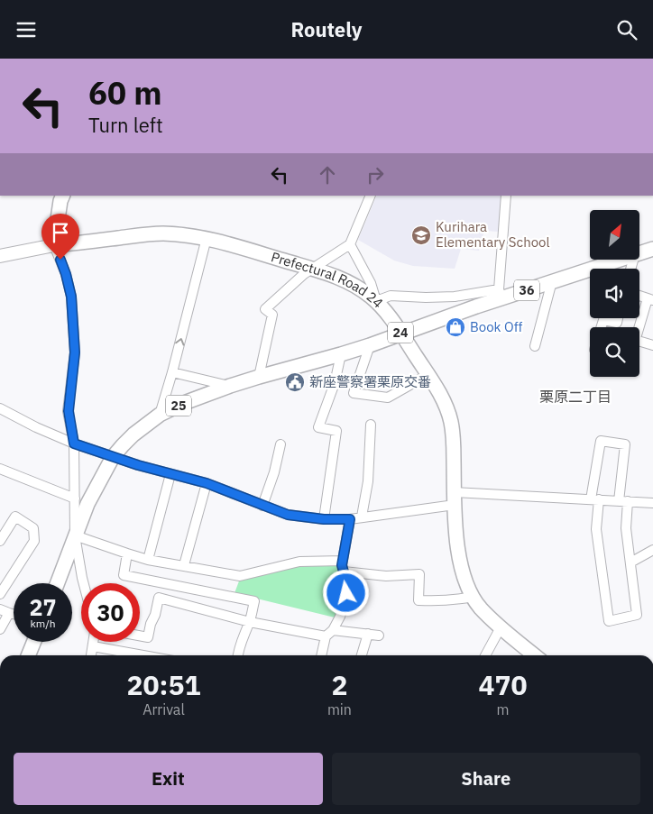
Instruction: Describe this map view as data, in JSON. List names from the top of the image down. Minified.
{"streets":{"main road":["Prefectural Road 24","36","24","25"]},"crossings":[["Prefectural Road 24","36"],["Prefectural Road 24","25"],["36","25"]],"districts":["栗原二丁目"],"places":{"school or university":["Kurihara Elementary School"],"shop":["Book Off"],"public building":["新座警察署栗原交番"]},"north":"top right","page":{"header":"Routely","turn":["60 m","Turn left"],"speed":"27 km/h","limit":"30","eta":["20:51","Arrival","2","min","470","m"],"buttons":["Exit","Share"]}}
